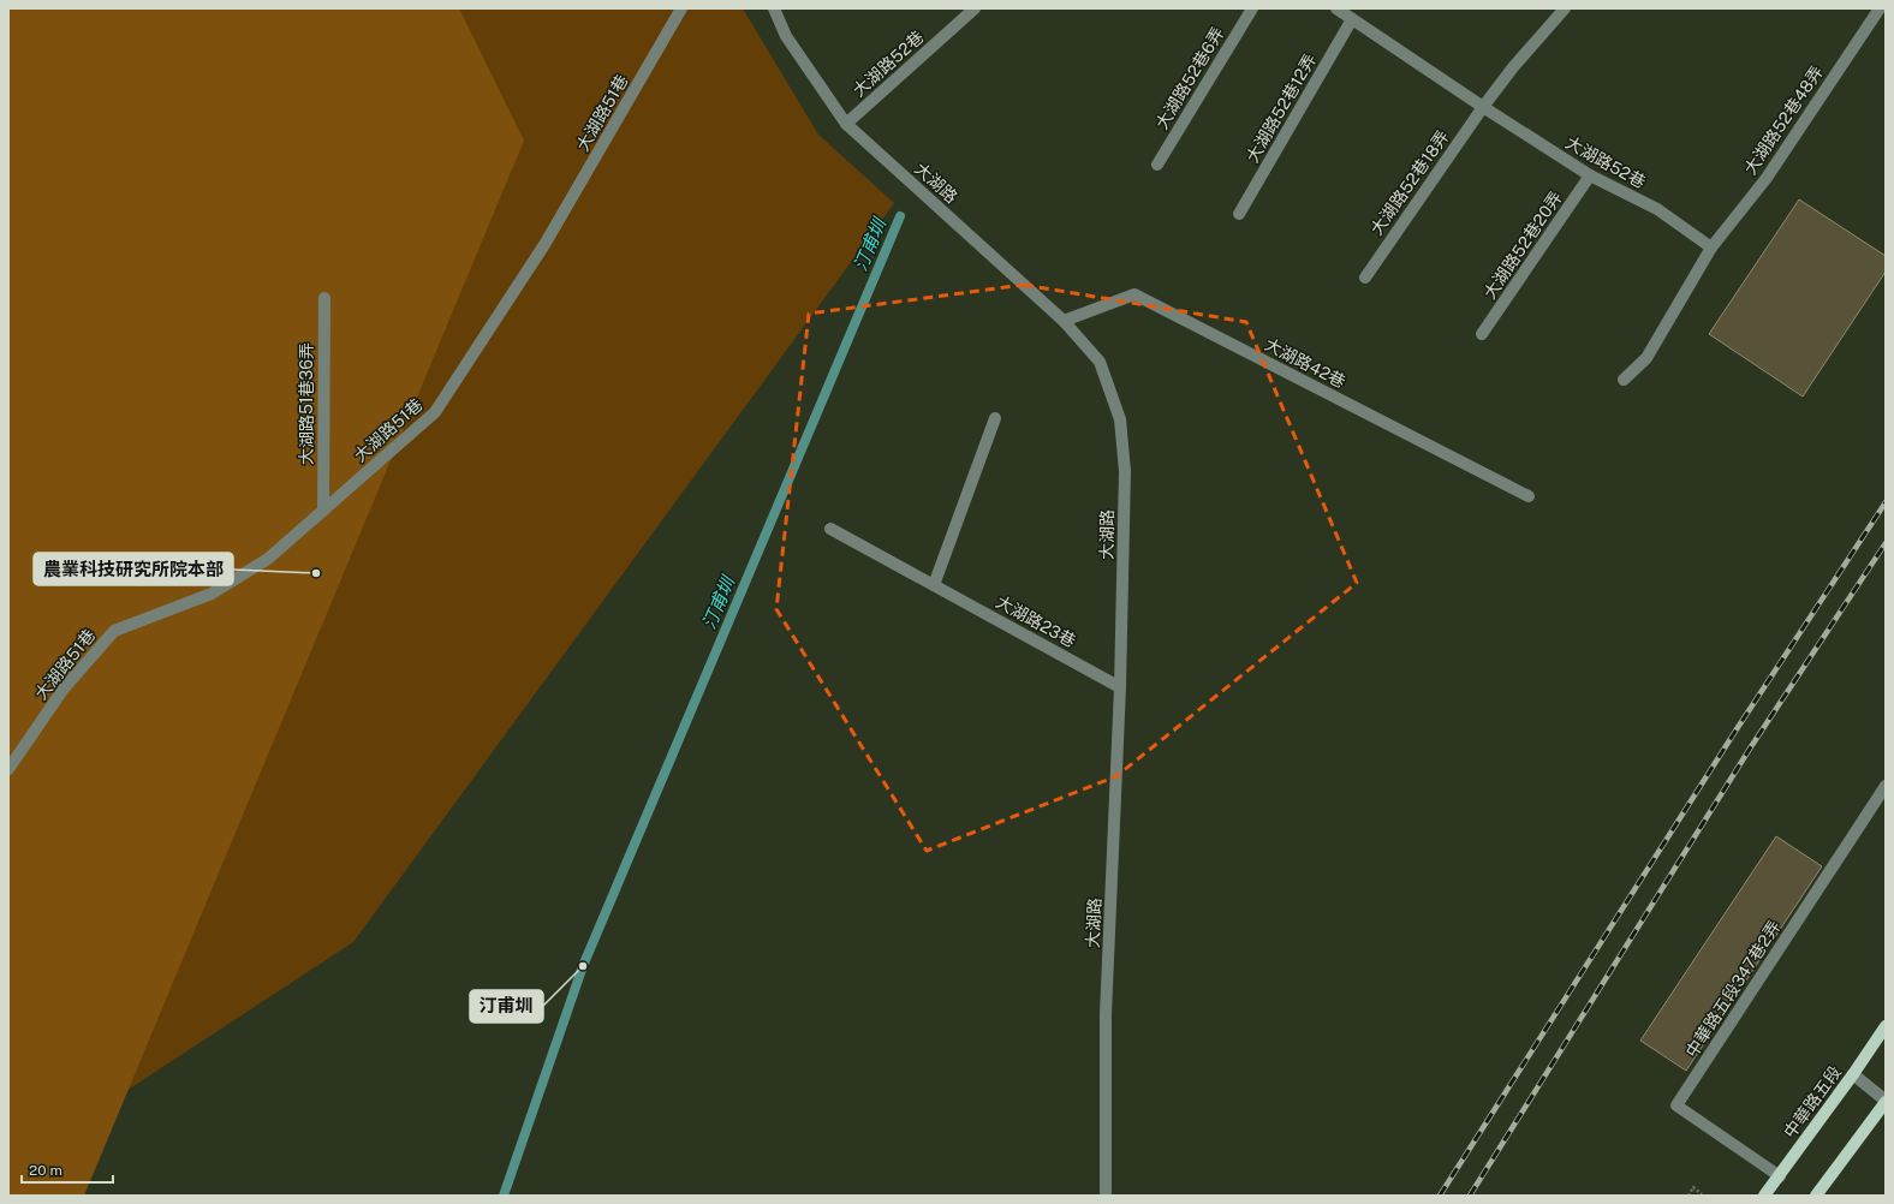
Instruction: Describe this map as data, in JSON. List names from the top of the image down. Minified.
{"streets":{"main road":["中華路五段"],"street":["大湖路52巷","大湖路52巷6弄","大湖路52巷12弄","大湖路51巷","大湖路52巷48弄","大湖路","大湖路52巷18弄","大湖路52巷20弄","大湖路42巷","大湖路51巷36弄","大湖路23巷","中華路五段347巷2弄"]},"crossings":[["大湖路52巷","大湖路52巷12弄"],["大湖路52巷","大湖路52巷48弄"],["大湖路52巷","大湖路"],["大湖路52巷","大湖路52巷18弄"],["大湖路52巷","大湖路52巷20弄"],["大湖路51巷","大湖路51巷36弄"],["大湖路","大湖路42巷"],["大湖路","大湖路23巷"],["中華路五段347巷2弄","中華路五段"]],"water":["汀甫圳"],"places":["農業科技研究所院本部","汀甫圳"],"scale_bar":"20 m"}
